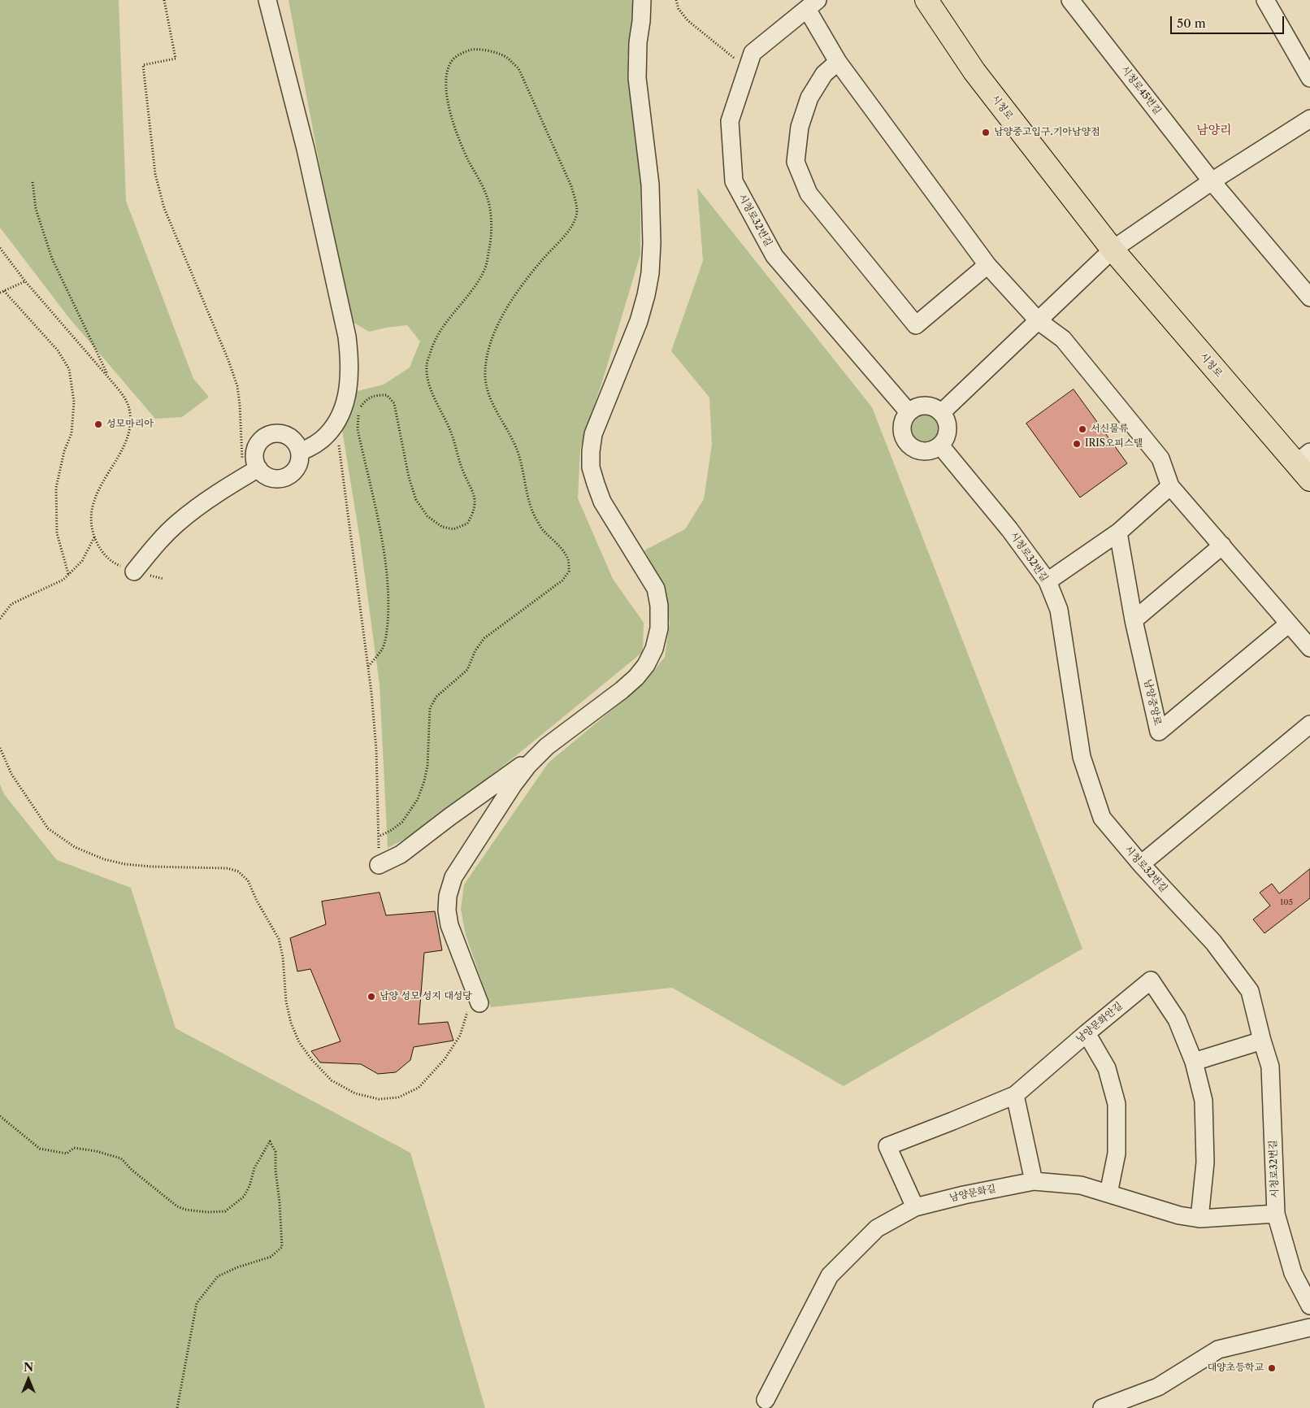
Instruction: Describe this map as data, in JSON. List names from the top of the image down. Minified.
{"streets":{"main road":["시청로"],"street":["시청로45번길","시청로32번길","남양중앙로","남양문화안길","남양문화길"]},"crossings":[["시청로32번길","남양중앙로"],["시청로32번길","남양문화길"],["남양문화안길","남양문화길"]],"districts":["남양리"],"places":["남양중고입구.기아남양점","성모마리아","서신물류","IRIS오피스텔","남양 성모 성지 대성당","대양초등학교"],"house_numbers":["105"],"scale_bar":"50 m","north":"top"}
